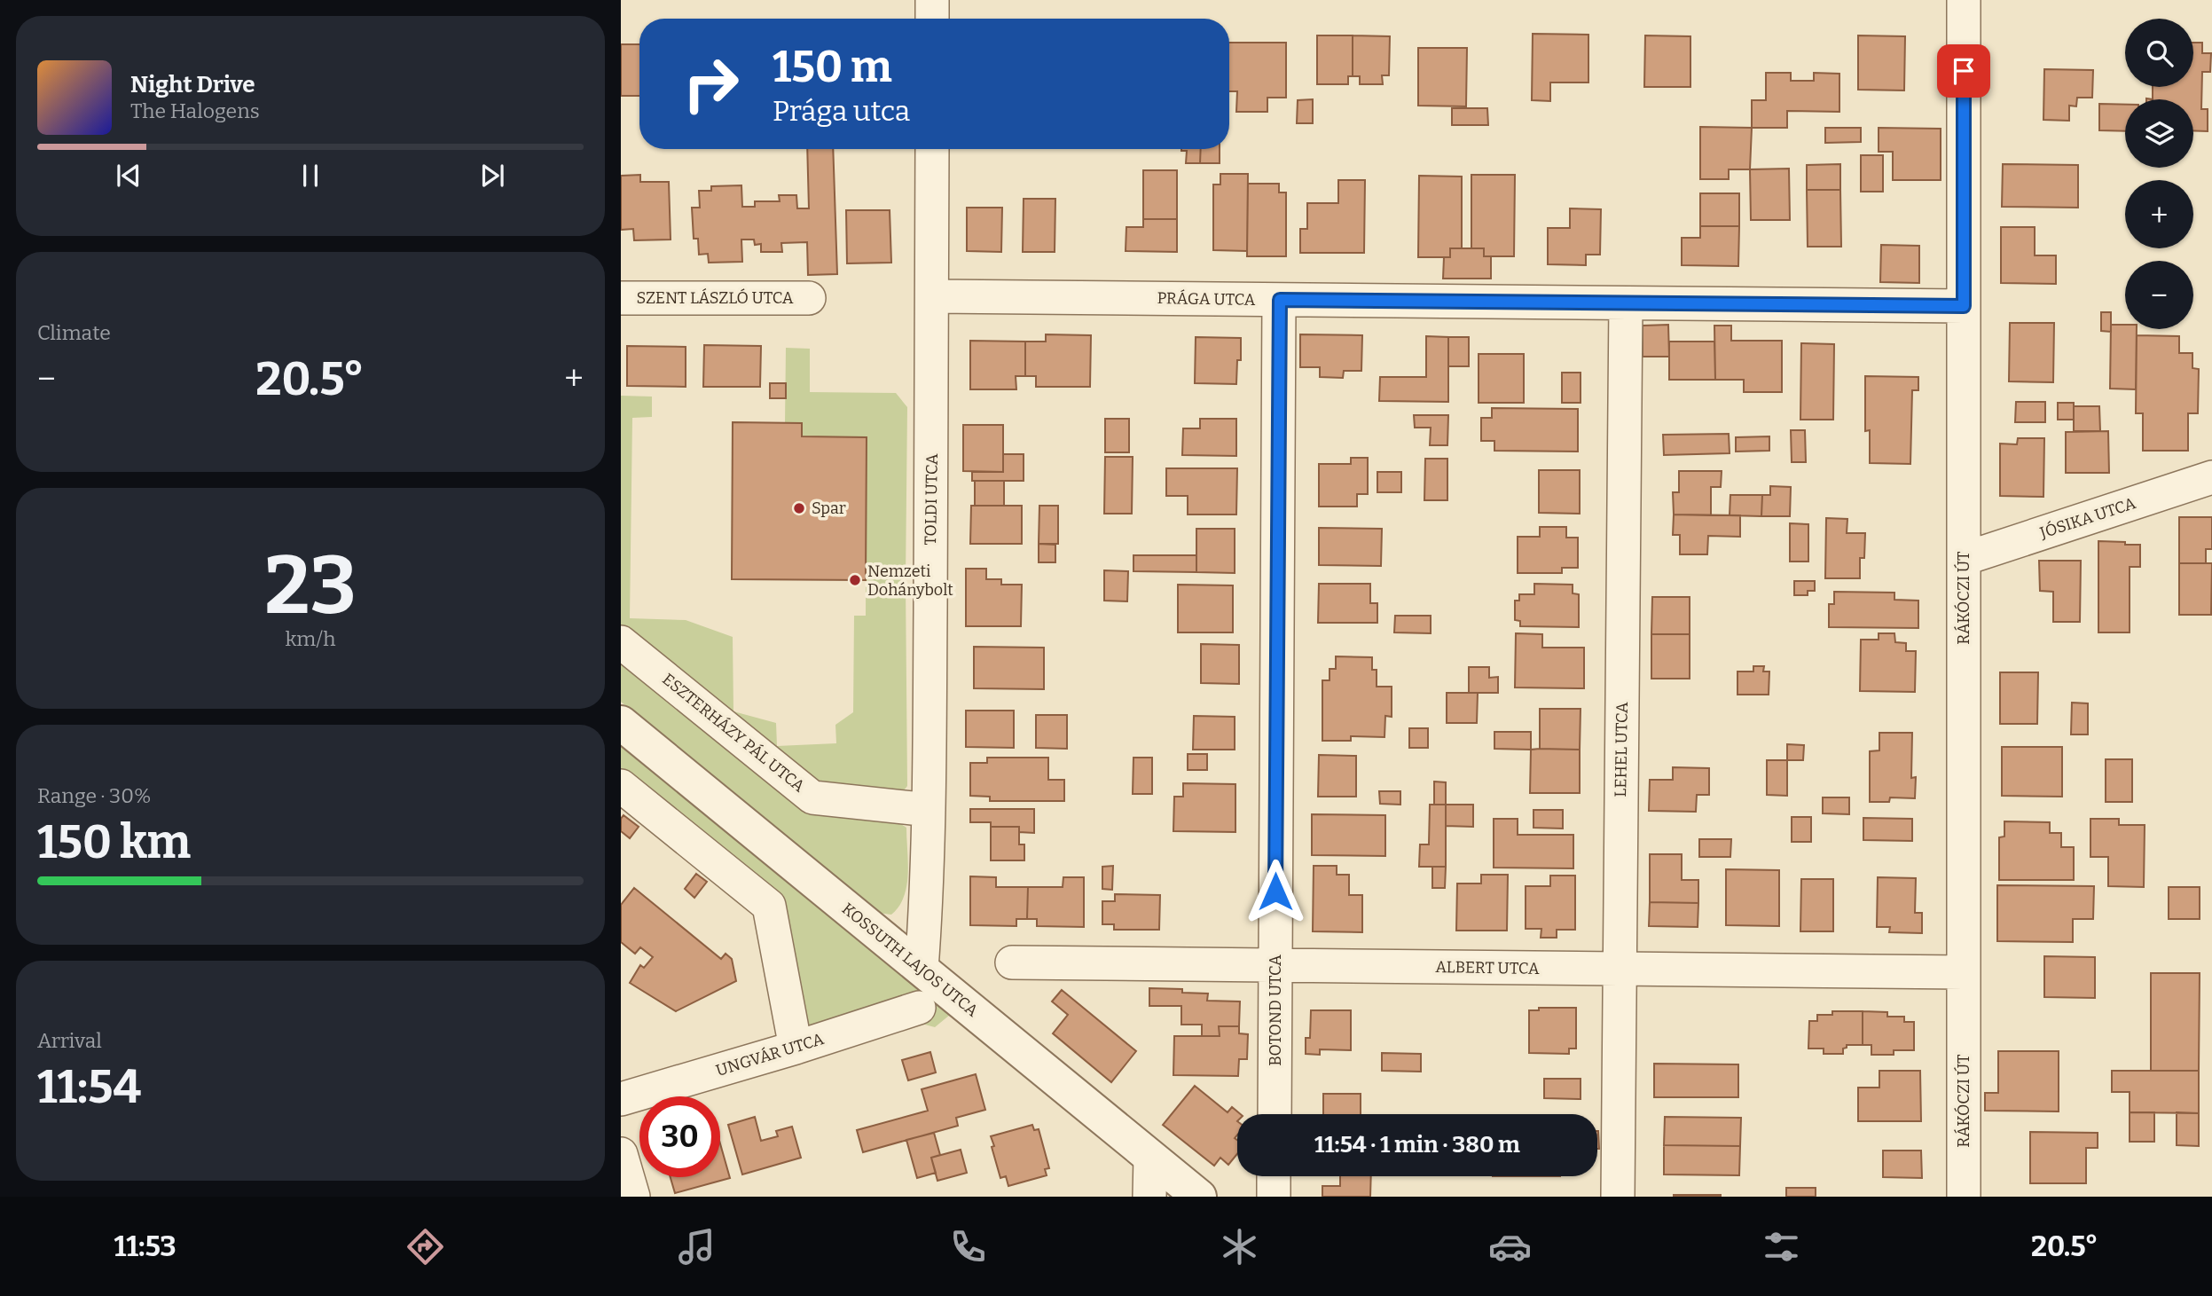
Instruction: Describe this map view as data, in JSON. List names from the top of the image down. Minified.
{"streets":{"street":["SZENT LÁSZLÓ UTCA","PRÁGA UTCA","TOLDI UTCA","JÓSIKA UTCA","RÁKÓCZI ÚT","ESZTERHÁZY PÁL UTCA","LEHEL UTCA","KOSSUTH LAJOS UTCA","ALBERT UTCA","BOTOND UTCA","UNGVÁR UTCA"]},"crossings":[["PRÁGA UTCA","TOLDI UTCA"],["PRÁGA UTCA","RÁKÓCZI ÚT"],["PRÁGA UTCA","LEHEL UTCA"],["PRÁGA UTCA","BOTOND UTCA"],["TOLDI UTCA","ESZTERHÁZY PÁL UTCA"],["TOLDI UTCA","KOSSUTH LAJOS UTCA"],["JÓSIKA UTCA","RÁKÓCZI ÚT"],["RÁKÓCZI ÚT","ALBERT UTCA"],["LEHEL UTCA","ALBERT UTCA"],["ALBERT UTCA","BOTOND UTCA"]],"places":["Spar","Nemzeti Dohánybolt"],"page":{"map_buttons":["+","−"],"turn":["150 m","Prága utca"],"song":["Night Drive","The Halogens"],"tile":["Climate",["23","km/h"],["Range · 30%","150 km"],["Arrival","11:54"]],"heat":["−","20.5°","+"],"limit":"30","trip":"11:54 · 1 min · 380 m","tabs":["11:53","20.5°"]}}
